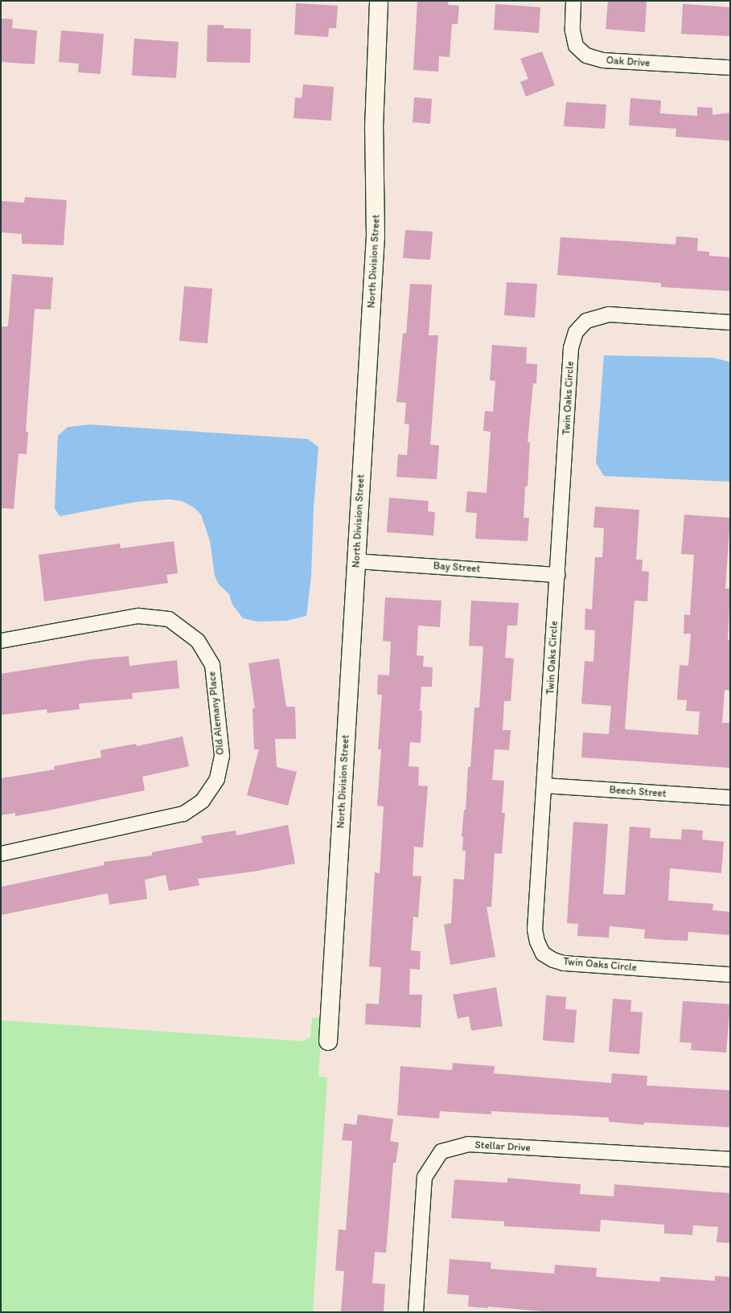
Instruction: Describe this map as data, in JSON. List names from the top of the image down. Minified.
{"streets":{"street":["Oak Drive","North Division Street","Twin Oaks Circle","Bay Street","Old Alemany Place","Beech Street","Stellar Drive"]},"crossings":[["North Division Street","Bay Street"],["Twin Oaks Circle","Bay Street"],["Twin Oaks Circle","Beech Street"]]}
